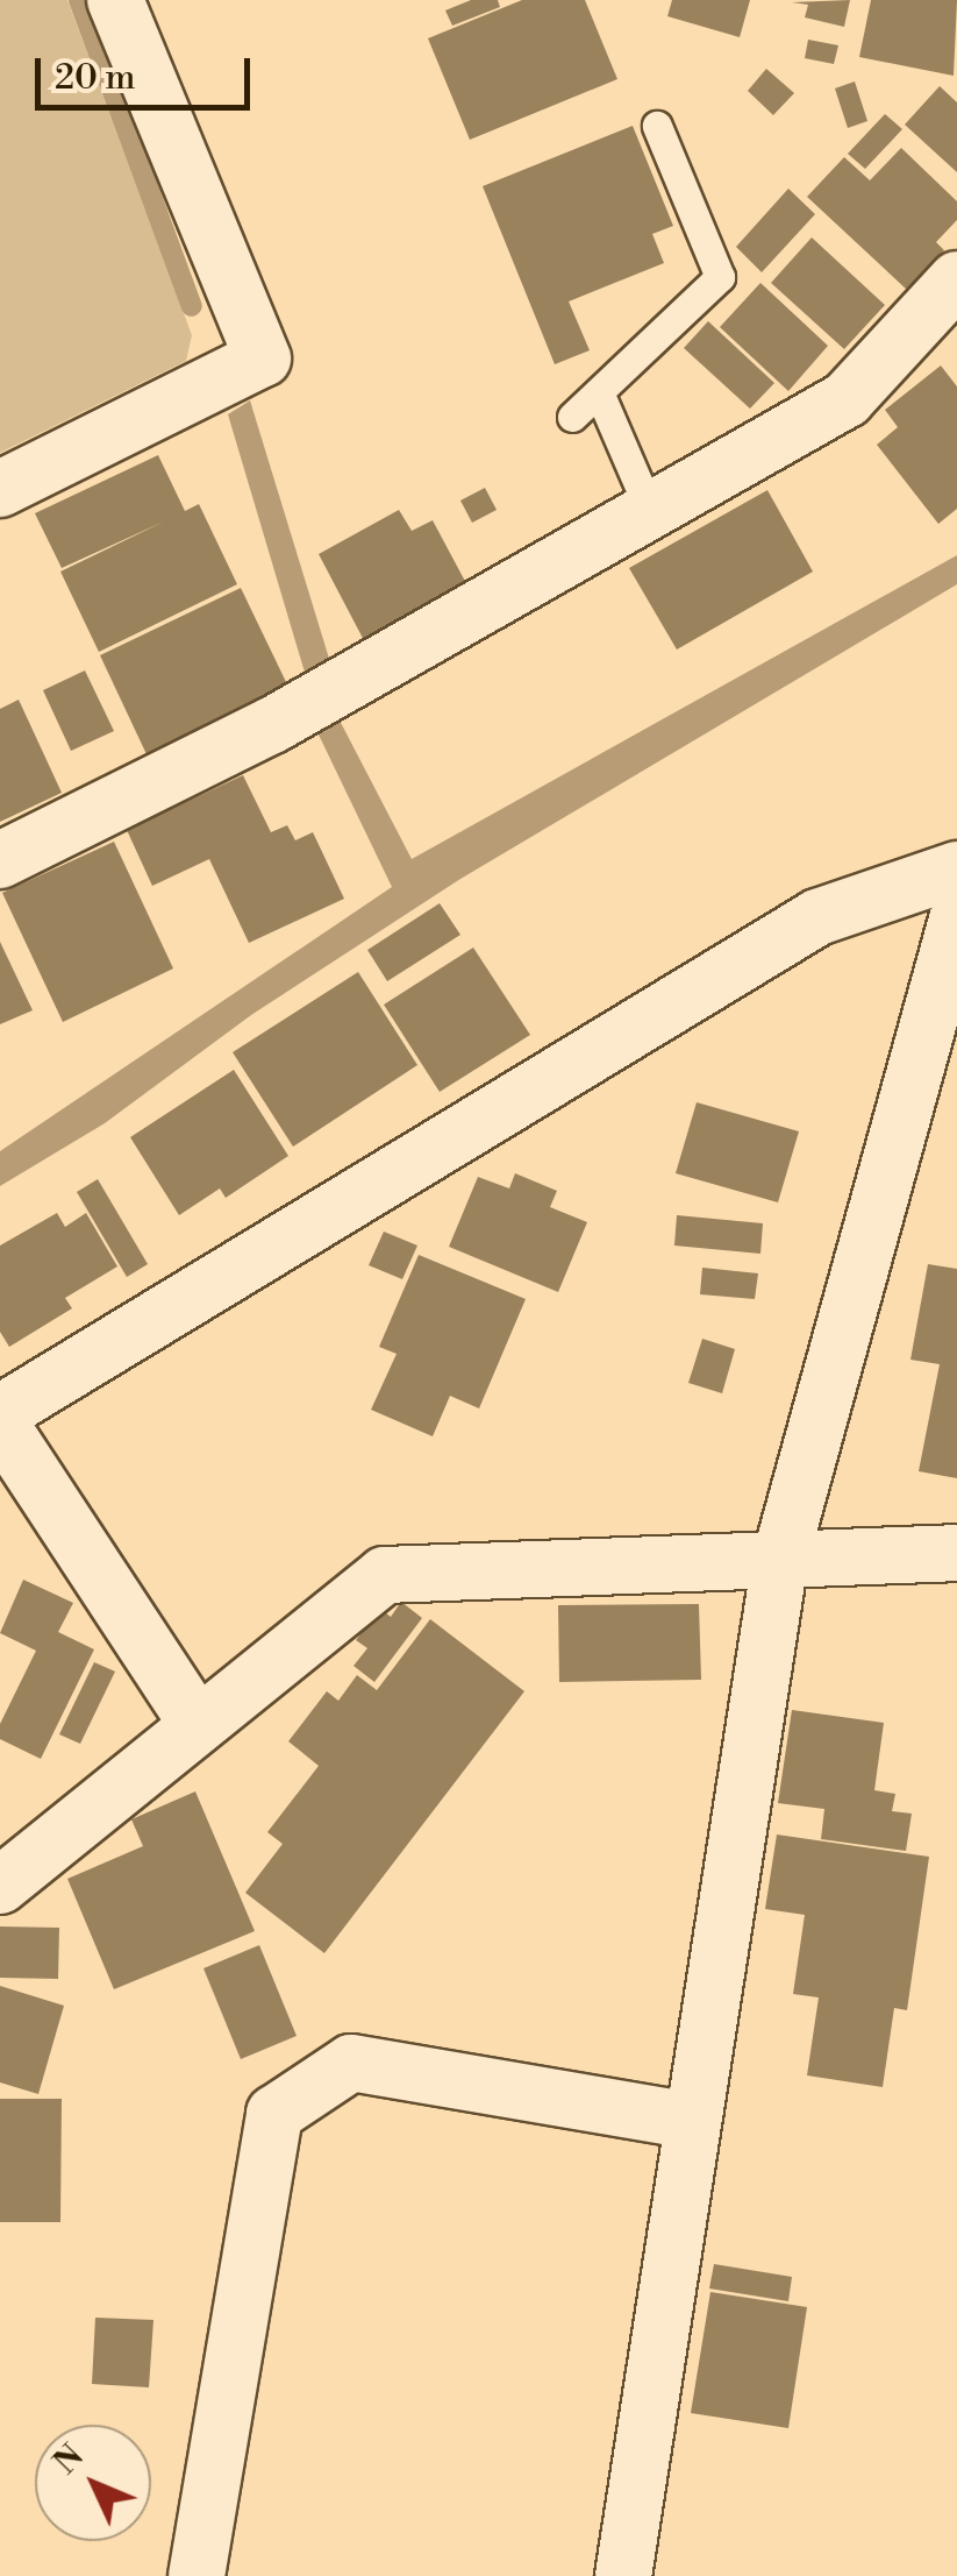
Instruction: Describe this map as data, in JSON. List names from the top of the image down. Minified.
{"scale_bar":"20 m","north":"top left"}
